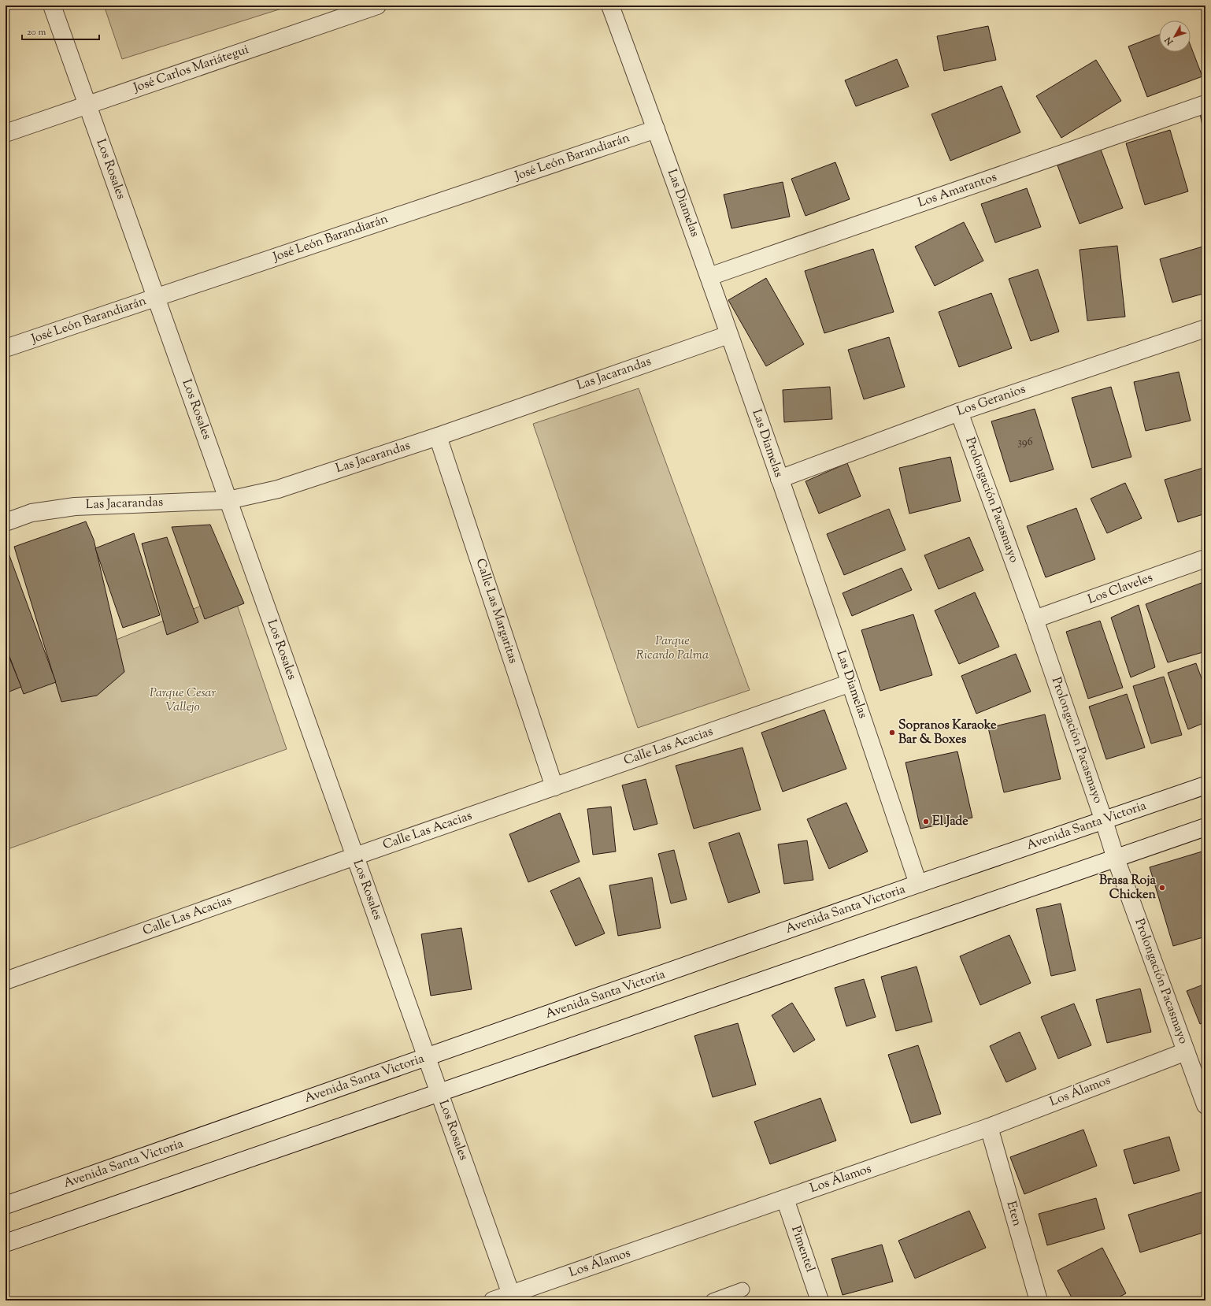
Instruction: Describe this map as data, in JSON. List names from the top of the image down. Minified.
{"streets":{"street":["José Carlos Mariátegui","José León Barandiarán","Los Rosales","Los Amarantos","Las Diamelas","Las Jacarandas","Los Geranios","Prolongación Pacasmayo","Los Claveles","Calle Las Margaritas","Calle Las Acacias","Avenida Santa Victoria","Los Álamos","Eten","Pimentel"]},"crossings":[["José Carlos Mariátegui","Los Rosales"],["José León Barandiarán","Los Rosales"],["José León Barandiarán","Las Diamelas"],["Los Rosales","Las Jacarandas"],["Los Rosales","Calle Las Acacias"],["Los Rosales","Avenida Santa Victoria"],["Los Rosales","Los Álamos"],["Los Amarantos","Las Diamelas"],["Las Diamelas","Las Jacarandas"],["Las Diamelas","Los Geranios"],["Las Diamelas","Calle Las Acacias"],["Las Diamelas","Avenida Santa Victoria"],["Las Jacarandas","Calle Las Margaritas"],["Los Geranios","Prolongación Pacasmayo"],["Prolongación Pacasmayo","Los Claveles"],["Prolongación Pacasmayo","Avenida Santa Victoria"],["Prolongación Pacasmayo","Los Álamos"],["Calle Las Margaritas","Calle Las Acacias"],["Los Álamos","Eten"],["Los Álamos","Pimentel"]],"parks":["Parque Ricardo Palma","Parque Cesar Vallejo"],"places":["Sopranos Karaoke Bar & Boxes","El Jade","Brasa Roja Chicken"],"house_numbers":["396"],"scale_bar":"20 m","north":"bottom left"}
